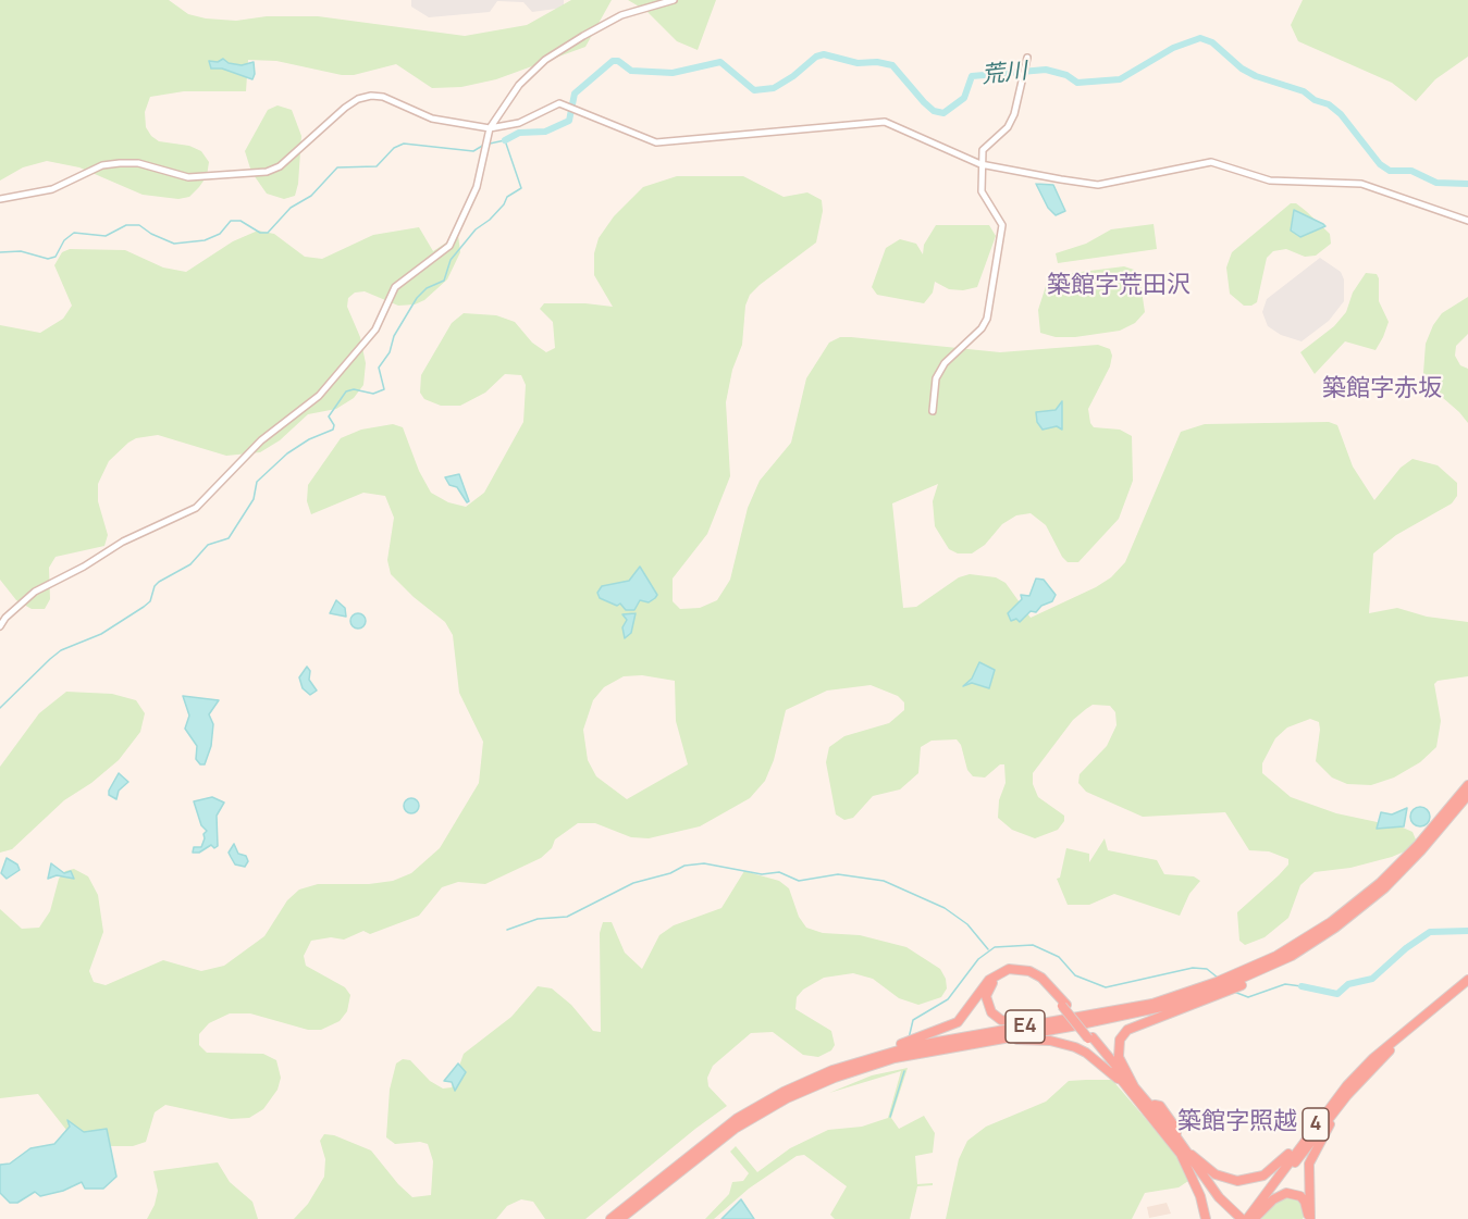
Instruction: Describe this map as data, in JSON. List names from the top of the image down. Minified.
{"streets":{"highway":["E4","4"]},"districts":["築館字荒田沢","築館字赤坂","築館字照越"],"water":["荒川"]}
